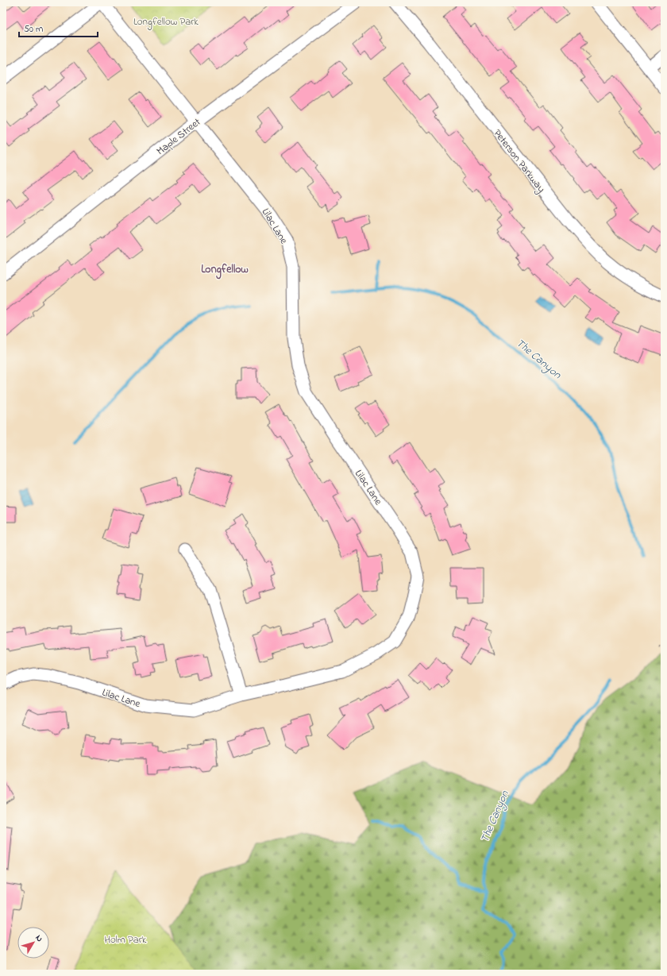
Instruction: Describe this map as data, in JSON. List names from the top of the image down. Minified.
{"streets":{"street":["Maple Street","Peterson Parkway","Lilac Lane"]},"crossings":[["Maple Street","Lilac Lane"]],"districts":["Longfellow"],"water":["The Canyon"],"parks":["Longfellow Park","Holm Park"],"scale_bar":"50 m","north":"top right"}
